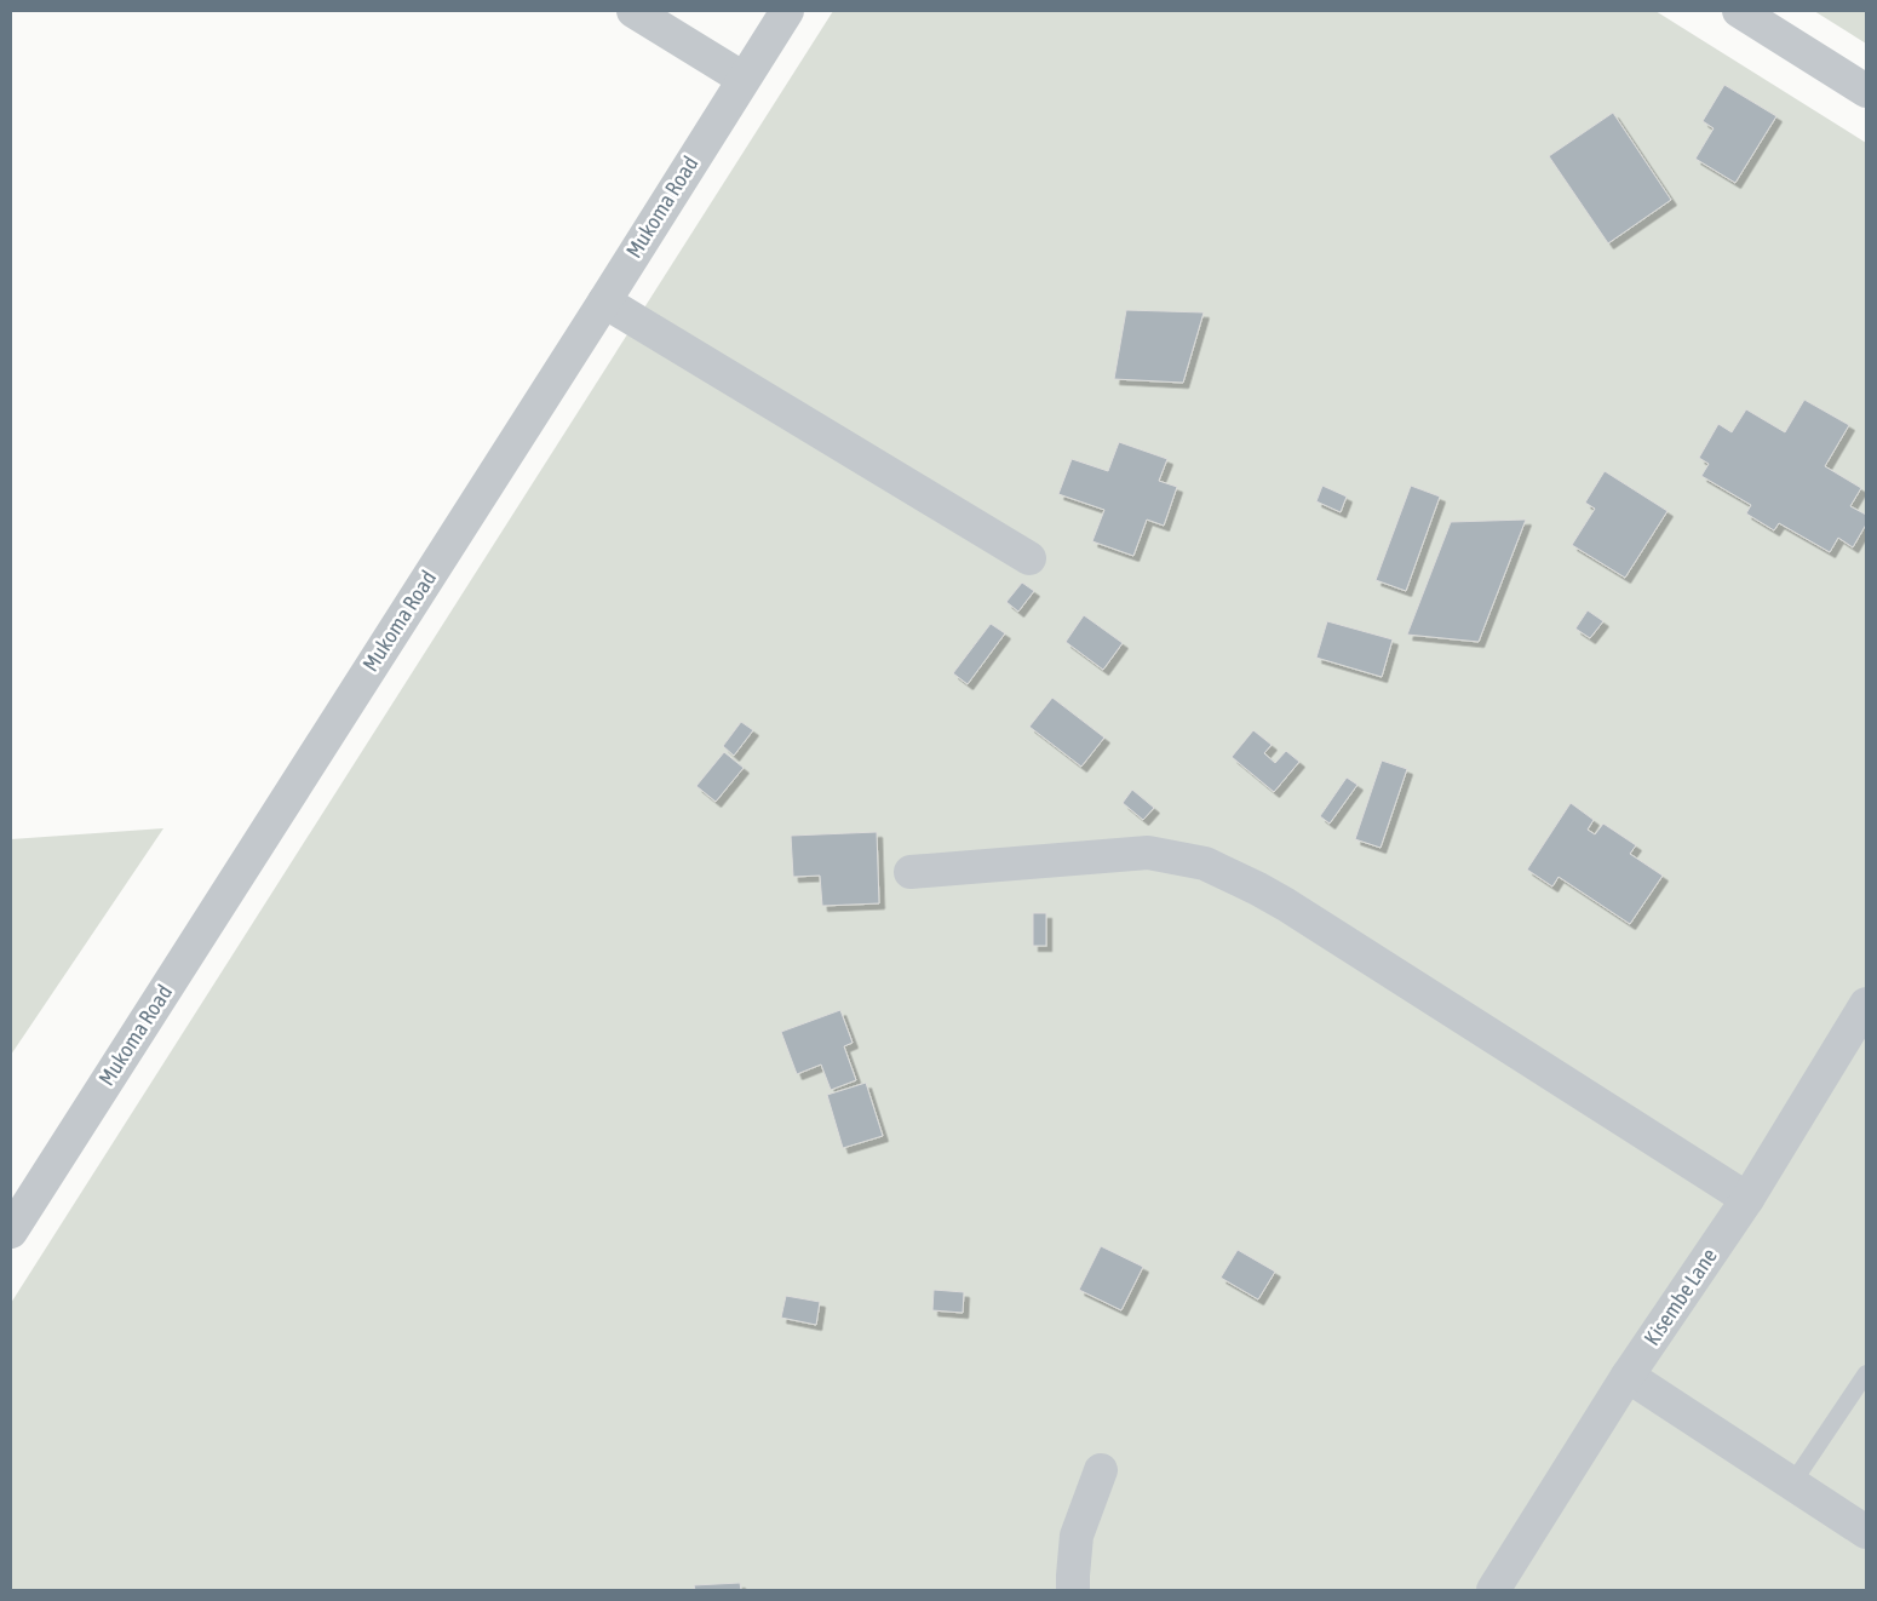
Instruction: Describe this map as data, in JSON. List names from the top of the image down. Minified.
{"streets":{"street":["Mukoma Road","Kisembe Lane"]}}
